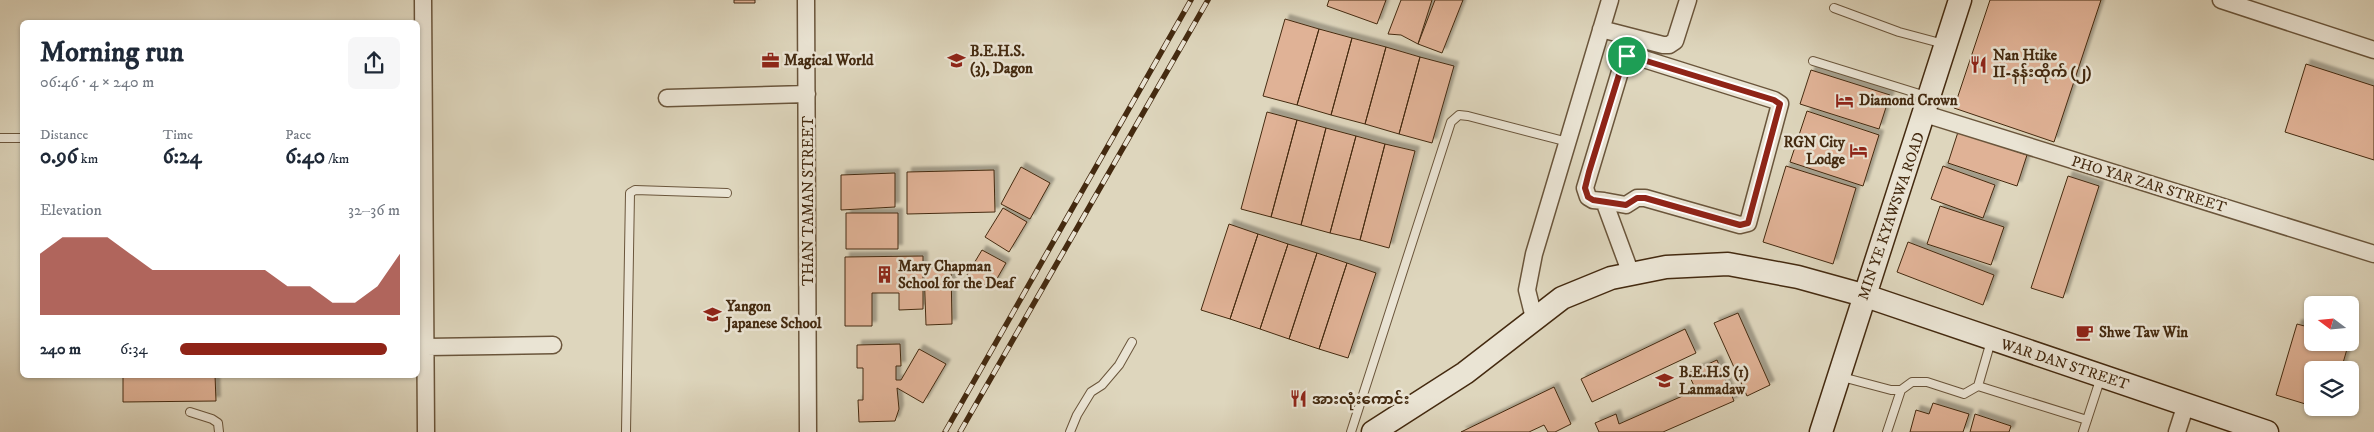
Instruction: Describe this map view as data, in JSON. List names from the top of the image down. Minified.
{"streets":{"main road":["MIN YE KYAWSWA ROAD","WAR DAN STREET"],"street":["PHO YAR ZAR STREET","THAN TAMAN STREET"]},"crossings":[["PHO YAR ZAR STREET","MIN YE KYAWSWA ROAD"],["MIN YE KYAWSWA ROAD","WAR DAN STREET"]],"places":{"office":["Magical World"],"school or university":["B.E.H.S. (3), Dagon","Yangon Japanese School","B.E.H.S (1) Lanmadaw"],"restaurant":["Nan Htike II-နန်းထိုက် (၂)","အားလုံးကောင်း"],"hotel":["Diamond Crown","RGN City Lodge"],"building":["Mary Chapman School for the Deaf"],"cafe":["Shwe Taw Win"]},"north":"left","page":{"heading":["Morning run","06:46 · 4 × 240 m"],"stats":[["Distance","0.96 km"],["Time","6:24"],["Pace","6:40 /km"]],"chart":["Elevation","32–36 m"],"list":[{"name":"240 m","note":"6:34"}]}}
